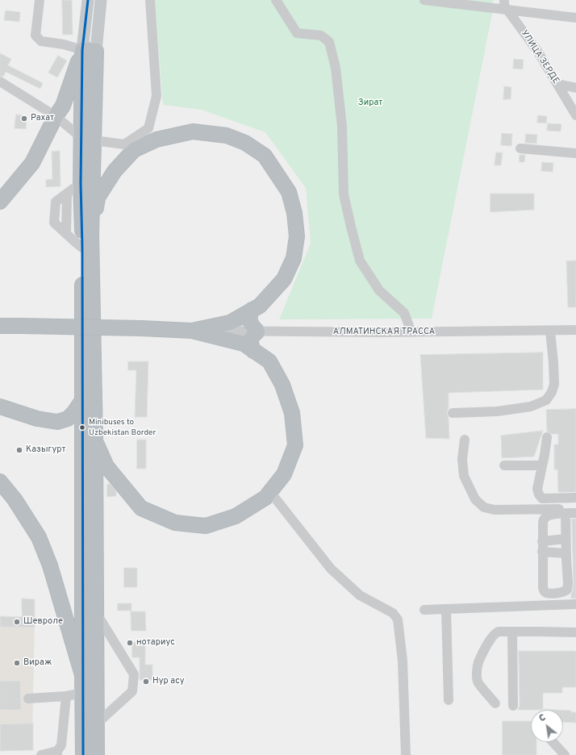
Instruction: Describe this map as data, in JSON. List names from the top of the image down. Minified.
{"streets":{"street":["УЛИЦА ЗЕРДЕ","АЛМАТИНСКАЯ ТРАССА"]},"parks":["Зират"],"places":["Рахат","Minibuses to Uzbekistan Border","Казыгурт","Шевроле","нотариус","Вираж","Нур асу"],"north":"top left"}
